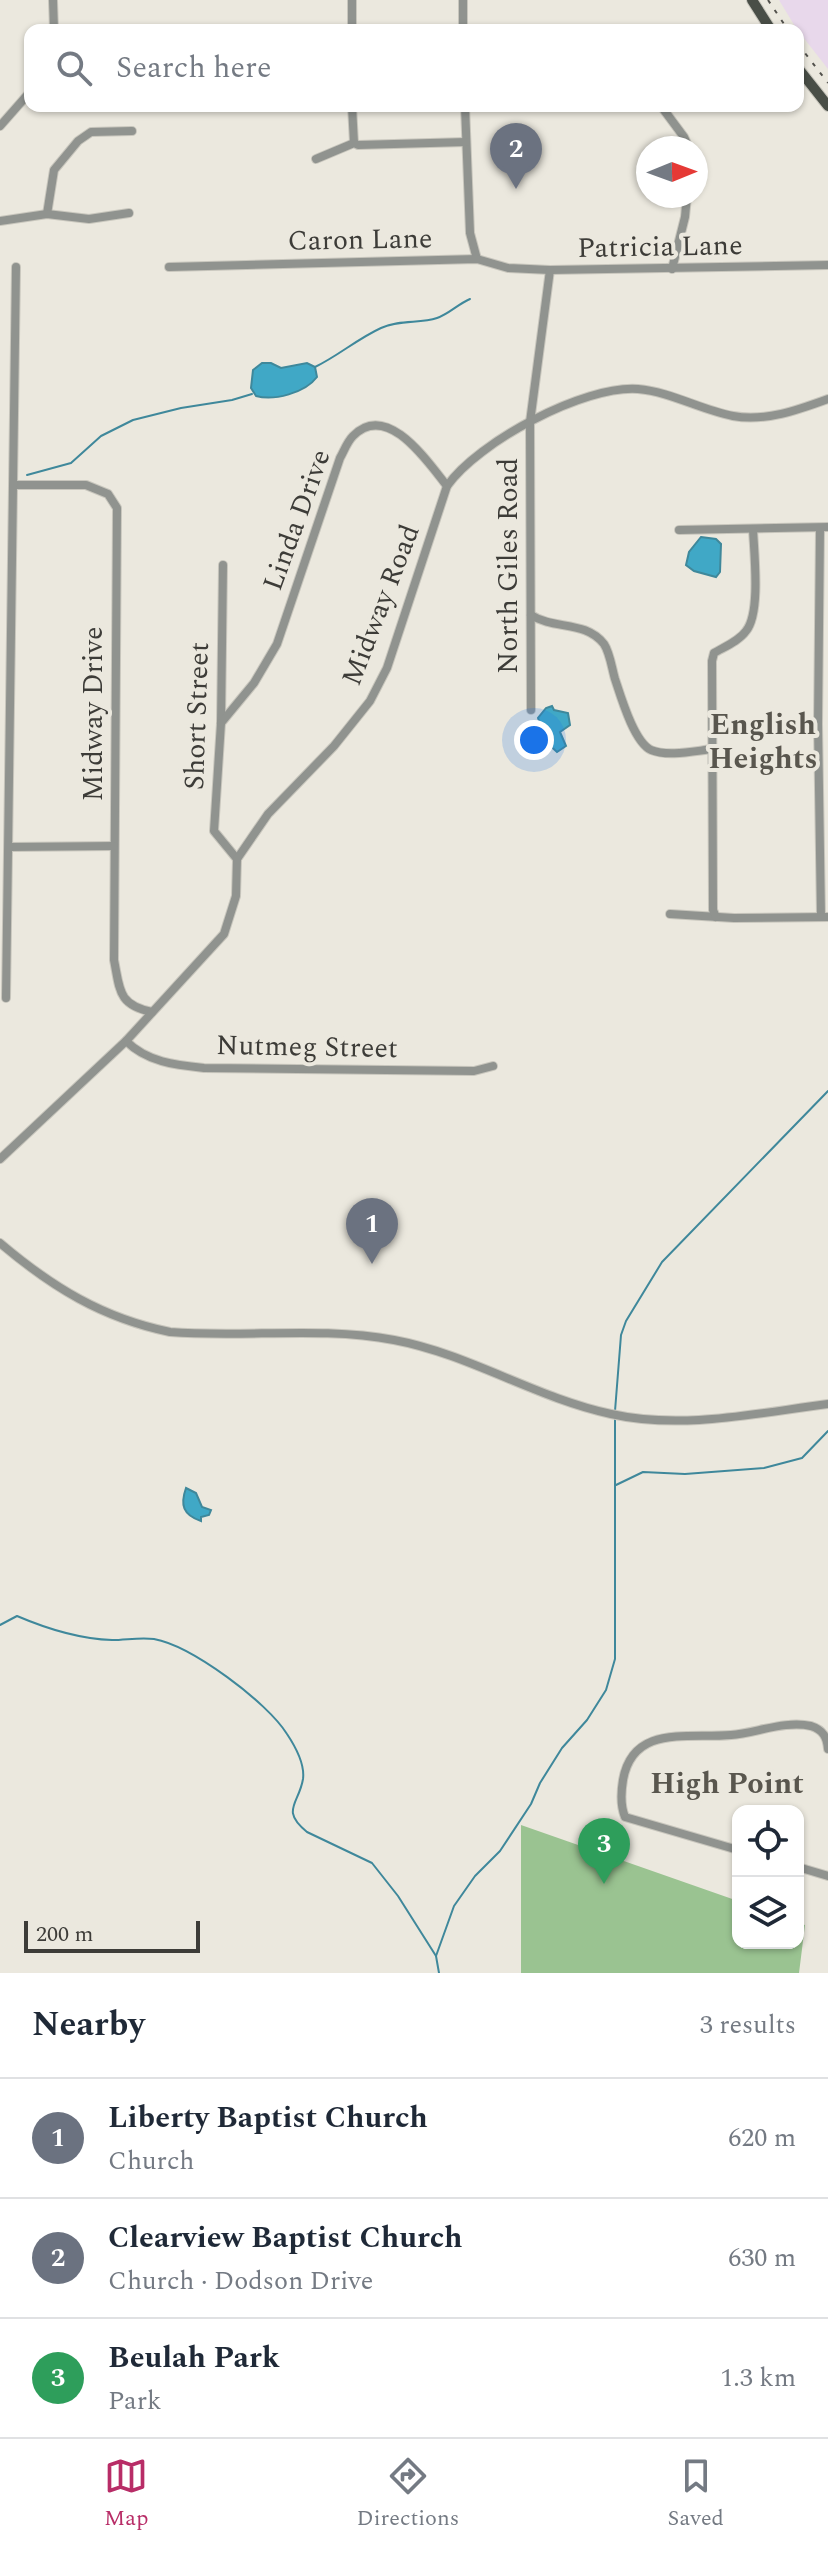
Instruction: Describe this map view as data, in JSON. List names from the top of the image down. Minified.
{"streets":{"street":["Caron Lane","Patricia Lane","Linda Drive","North Giles Road","Midway Road","Midway Drive","Short Street","Nutmeg Street"]},"crossings":[["Caron Lane","Patricia Lane"],["Patricia Lane","North Giles Road"],["Patricia Lane","Midway Road"],["Linda Drive","Midway Road"],["Linda Drive","Short Street"],["North Giles Road","Midway Road"],["Midway Road","Short Street"]],"districts":["English Heights","High Point"],"scale_bar":"200 m","north":"right","page":{"search":"Search here","pins":["2","1","3"],"scale":"200 m","heading":["Nearby","3 results"],"list":[{"mark":"1","name":"Liberty Baptist Church","note":"Church","value":"620 m"},{"mark":"2","name":"Clearview Baptist Church","note":"Church · Dodson Drive","value":"630 m"},{"mark":"3","name":"Beulah Park","note":"Park","value":"1.3 km"}],"nav":["Map","Directions","Saved"]}}
